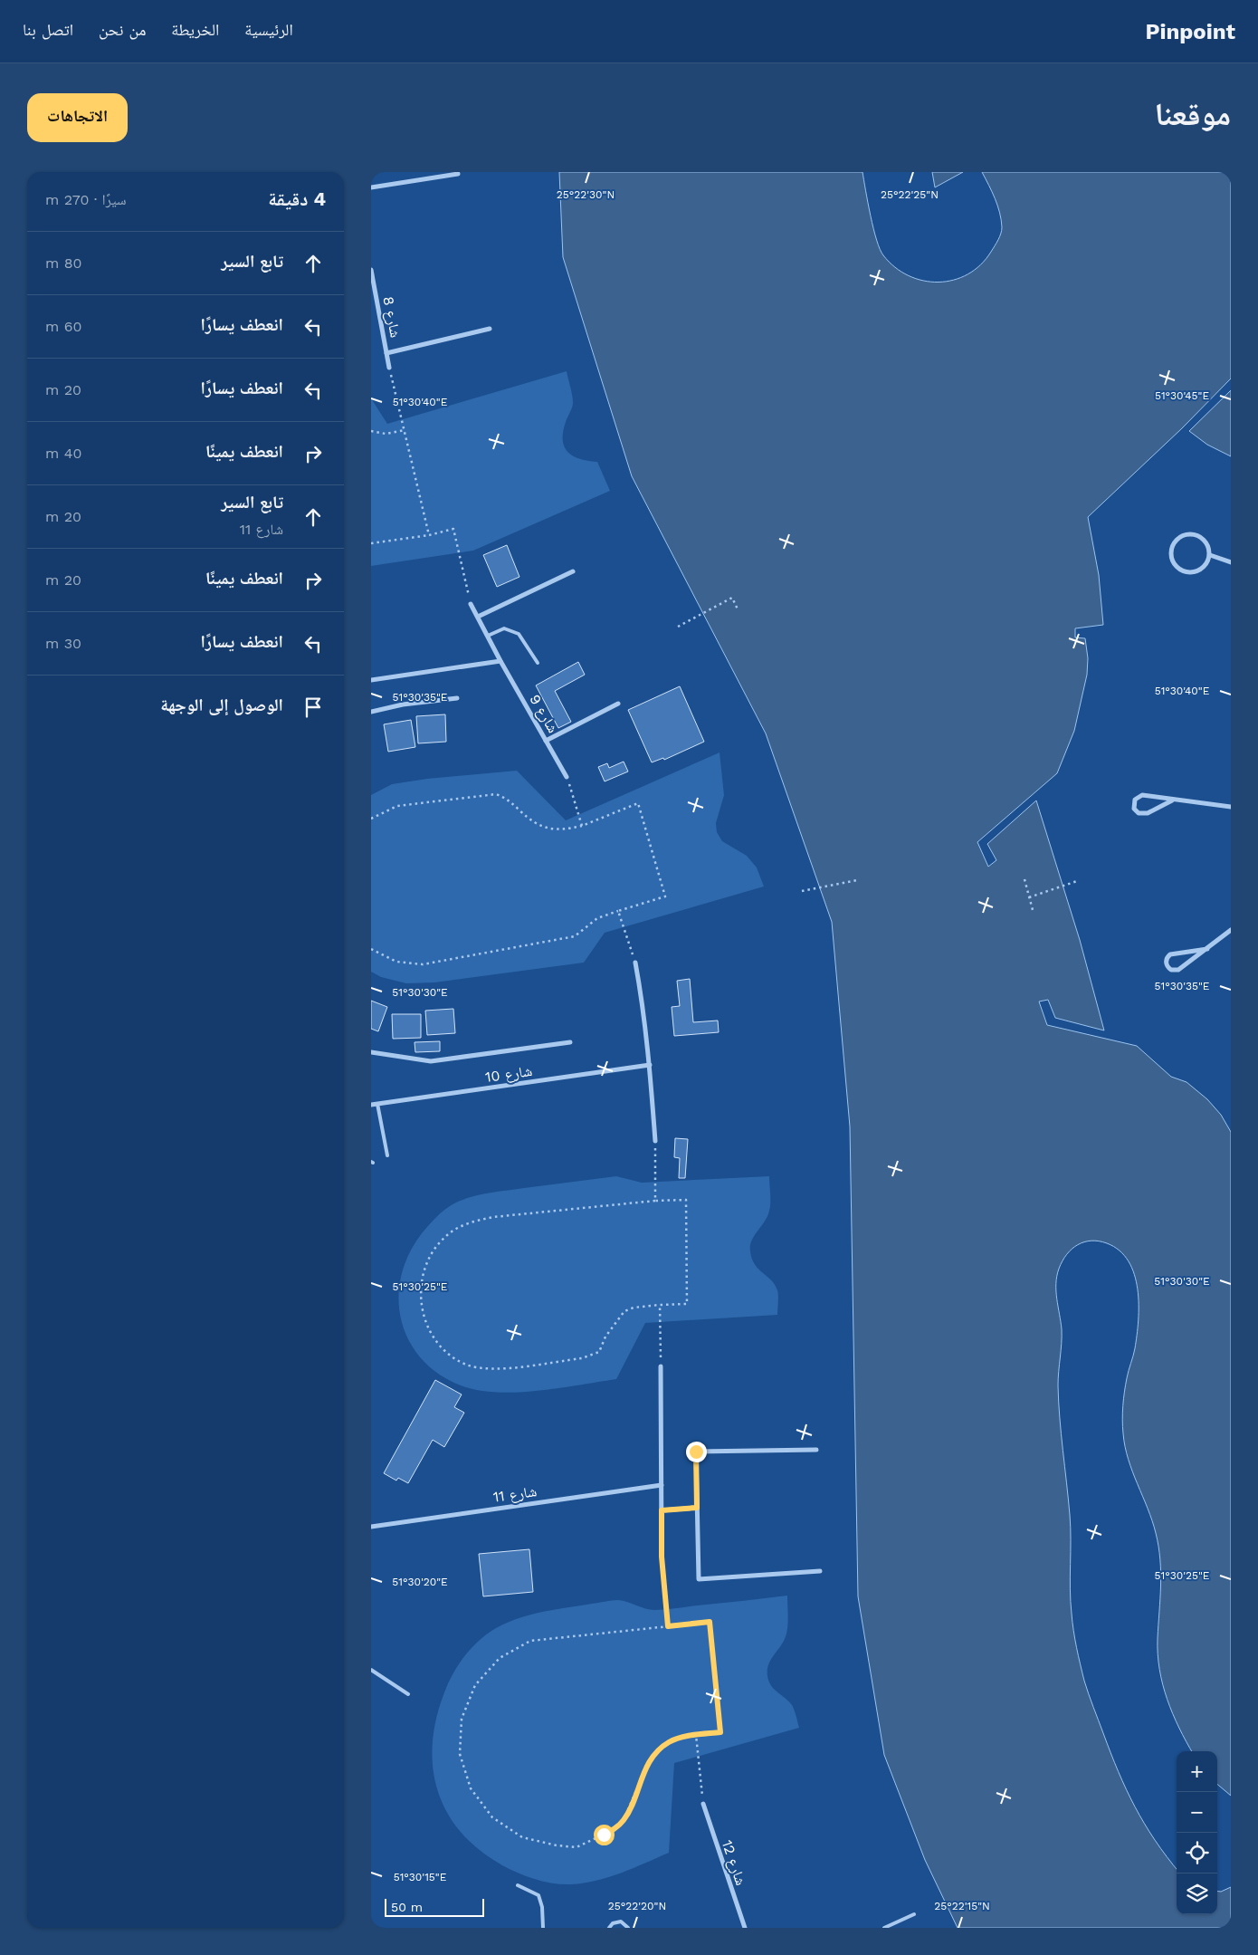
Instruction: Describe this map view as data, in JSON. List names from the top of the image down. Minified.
{"streets":{"street":["شارع 8","شارع 9","شارع 10","شارع 11","شارع 12"]},"scale_bar":"50 m","page":{"header":"Pinpoint","nav":["الرئيسية","الخريطة","من نحن","اتصل بنا"],"title":"موقعنا","buttons":"الاتجاهات","heading":["4 دقيقة","سيرًا · 270 m"],"list":[["تابع السير","80 m"],["انعطف يسارًا","60 m"],["انعطف يسارًا","20 m"],["انعطف يمينًا","40 m"],["تابع السير","شارع 11","20 m"],["انعطف يمينًا","20 m"],["انعطف يسارًا","30 m"],"الوصول إلى الوجهة"],"map_buttons":["+","−"],"scale":"50 m"},"coordinates":["25°22'30\"N","25°22'25\"N","51°30'45\"E","51°30'40\"E","51°30'35\"E","51°30'30\"E","51°30'25\"E","51°30'20\"E","51°30'15\"E","25°22'20\"N","25°22'15\"N"]}
